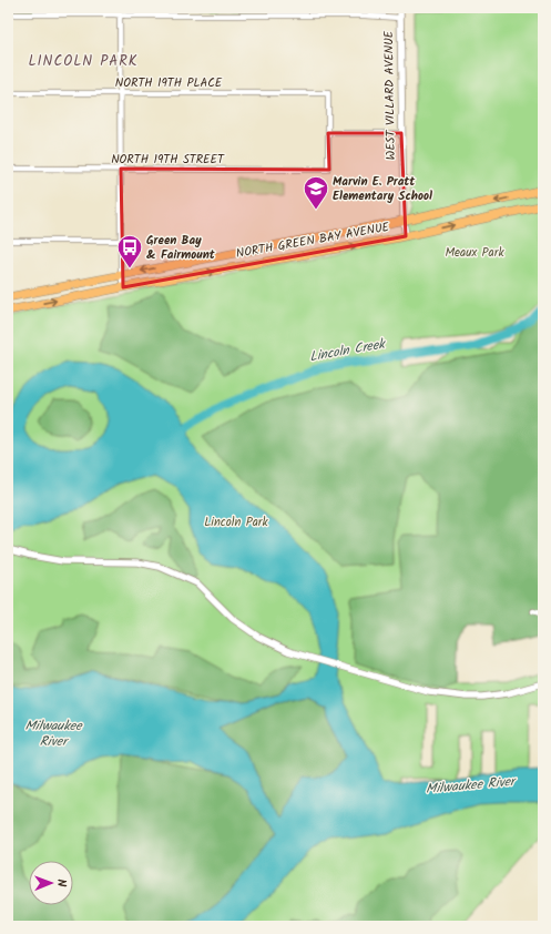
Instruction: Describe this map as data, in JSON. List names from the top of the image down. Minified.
{"streets":{"main road":["NORTH GREEN BAY AVENUE"],"street":["NORTH 19TH PLACE","WEST VILLARD AVENUE","NORTH 19TH STREET"]},"crossings":[["NORTH 19TH PLACE","NORTH 19TH STREET"],["WEST VILLARD AVENUE","NORTH GREEN BAY AVENUE"]],"districts":["LINCOLN PARK"],"water":["Lincoln Creek","Milwaukee River"],"parks":["Meaux Park","Lincoln Park"],"places":{"school or university":["Marvin E. Pratt Elementary School"],"bus stop":["Green Bay & Fairmount"]},"north":"right"}
